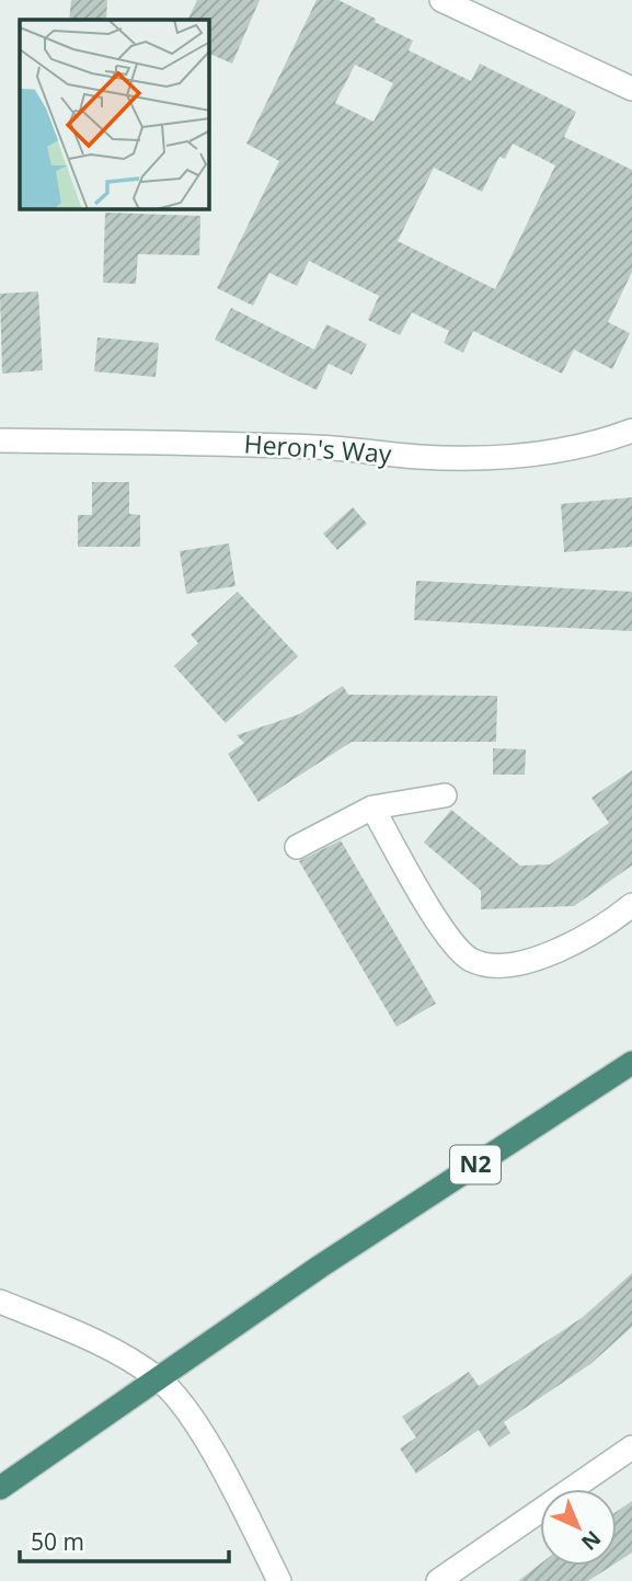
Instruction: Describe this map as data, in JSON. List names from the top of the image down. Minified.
{"streets":{"highway":["N2"],"street":["Heron's Way"]},"scale_bar":"50 m","north":"bottom right"}
